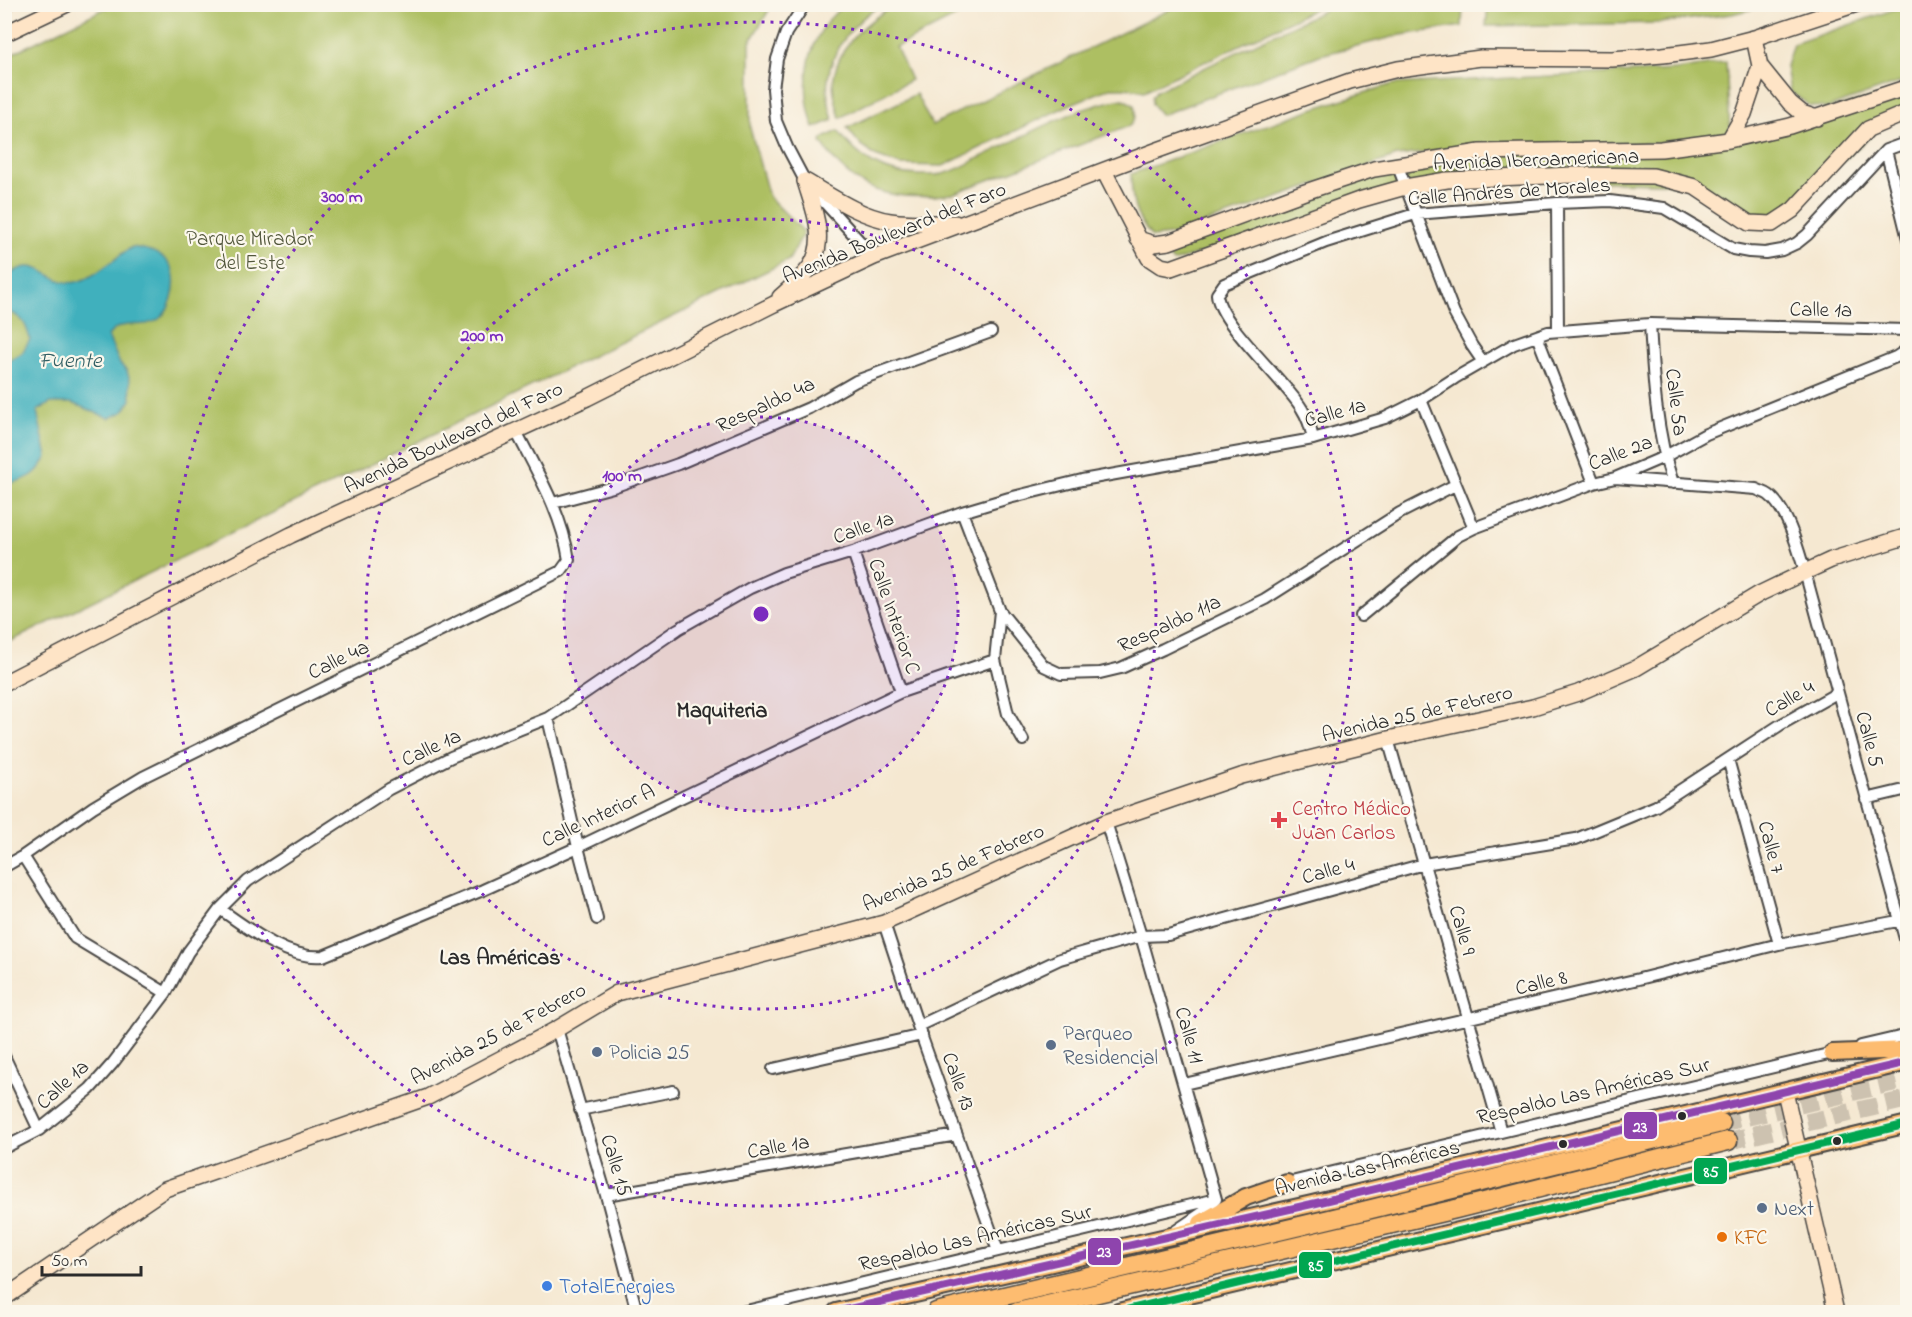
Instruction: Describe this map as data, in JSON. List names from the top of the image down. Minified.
{"streets":{"main road":["Avenida Las Américas"],"street":["Avenida Iberoamericana","Calle Andrés de Morales","Avenida Boulevard del Faro","Calle 1a","Calle 5a","Respaldo 4a","Calle 2a","Calle Interior C","Respaldo 11a","Calle 4a","Calle 4","Avenida 25 de Febrero","Calle 5","Calle Interior A","Calle 7","Calle 9","Calle 8","Calle 11","Calle 13","Respaldo Las Américas Sur","Calle 15"]},"crossings":[["Avenida Iberoamericana","Avenida Boulevard del Faro"],["Calle Andrés de Morales","Calle 1a"],["Avenida Boulevard del Faro","Calle 4a"],["Calle 1a","Calle 5a"],["Calle 1a","Calle Interior C"],["Calle 1a","Respaldo 11a"],["Calle 1a","Calle Interior A"],["Calle 1a","Calle 13"],["Calle 1a","Calle 15"],["Calle 5a","Calle 2a"],["Respaldo 4a","Calle 4a"],["Calle Interior C","Calle Interior A"],["Calle 4","Calle 5"],["Calle 4","Calle 7"],["Calle 4","Calle 9"],["Calle 4","Calle 11"],["Calle 4","Calle 13"],["Avenida 25 de Febrero","Calle 5"],["Avenida 25 de Febrero","Calle 9"],["Avenida 25 de Febrero","Calle 11"],["Avenida 25 de Febrero","Calle 13"],["Avenida 25 de Febrero","Calle 15"],["Calle 5","Calle 8"],["Calle 7","Calle 8"],["Calle 9","Calle 8"],["Calle 9","Respaldo Las Américas Sur"],["Calle 8","Calle 11"],["Calle 11","Respaldo Las Américas Sur"],["Calle 13","Respaldo Las Américas Sur"]],"districts":["Maquiteria","Las Américas"],"water":["Fuente"],"parks":["Parque Mirador del Este"],"places":{"health":["Centro Médico Juan Carlos"],"other":["Parqueo Residencial","Policia 25","Next","KFC","TotalEnergies"]},"lines":["transit line 23","transit line 85"],"scale_bar":"50 m","rings":["300 m","200 m","100 m"]}
